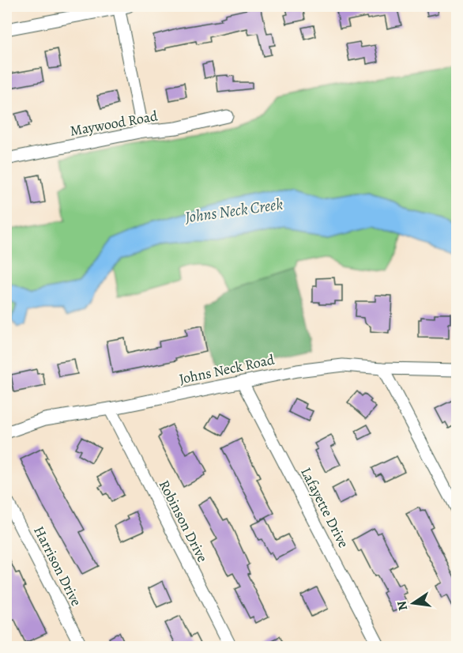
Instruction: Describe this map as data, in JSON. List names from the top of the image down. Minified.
{"streets":{"street":["Maywood Road","Johns Neck Road","Lafayette Drive","Robinson Drive","Harrison Drive"]},"crossings":[["Johns Neck Road","Lafayette Drive"],["Johns Neck Road","Robinson Drive"]],"water":["Johns Neck Creek"],"north":"left"}
